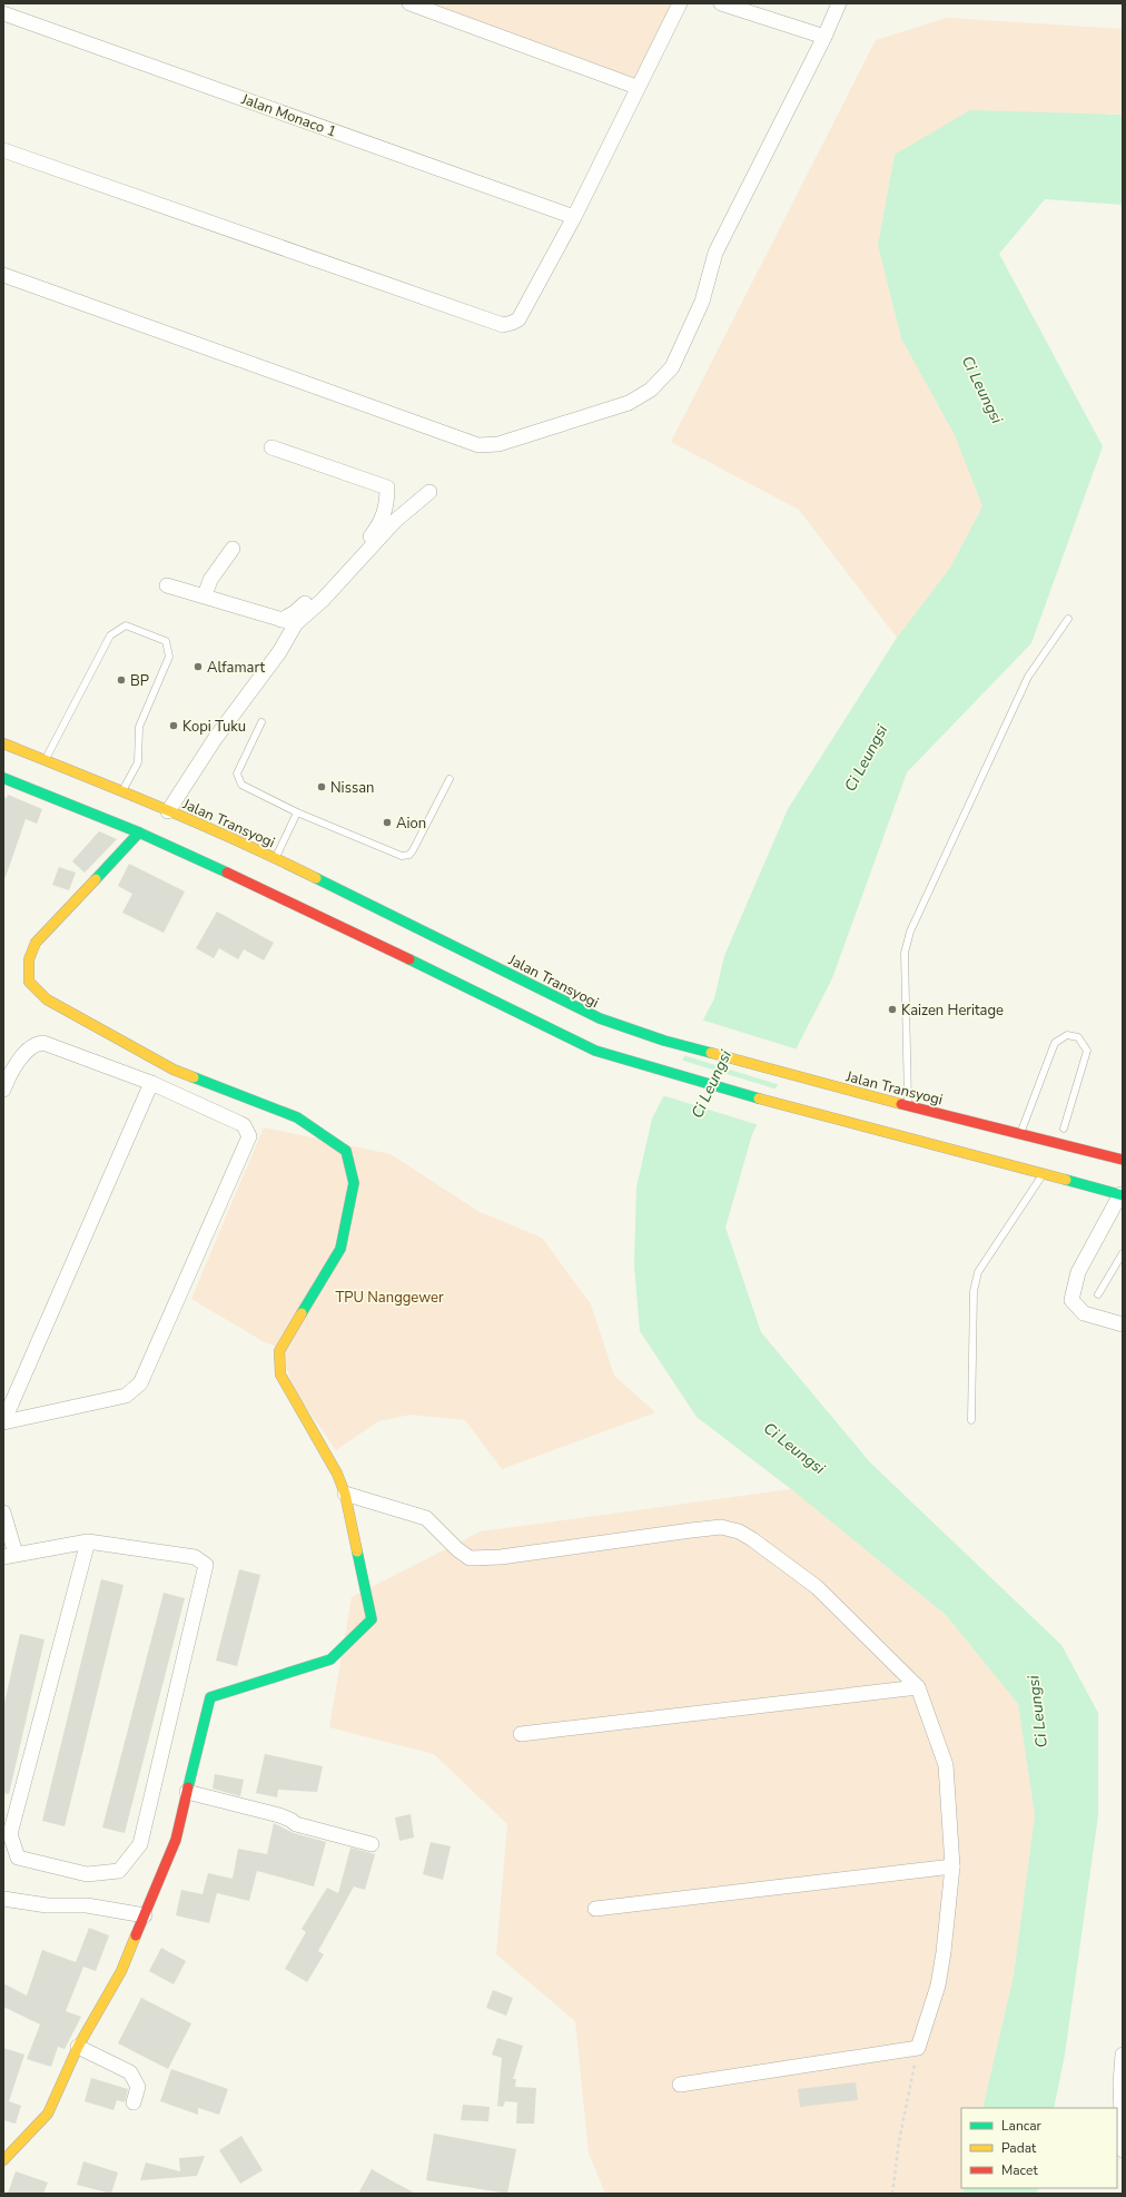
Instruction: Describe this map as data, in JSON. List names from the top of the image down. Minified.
{"streets":{"main road":["Jalan Transyogi"],"street":["Jalan Monaco 1"]},"water":["Ci Leungsi"],"parks":["TPU Nanggewer"],"places":["Alfamart","BP","Kopi Tuku","Nissan","Aion","Kaizen Heritage"],"legend":["Lancar","Padat","Macet"]}
